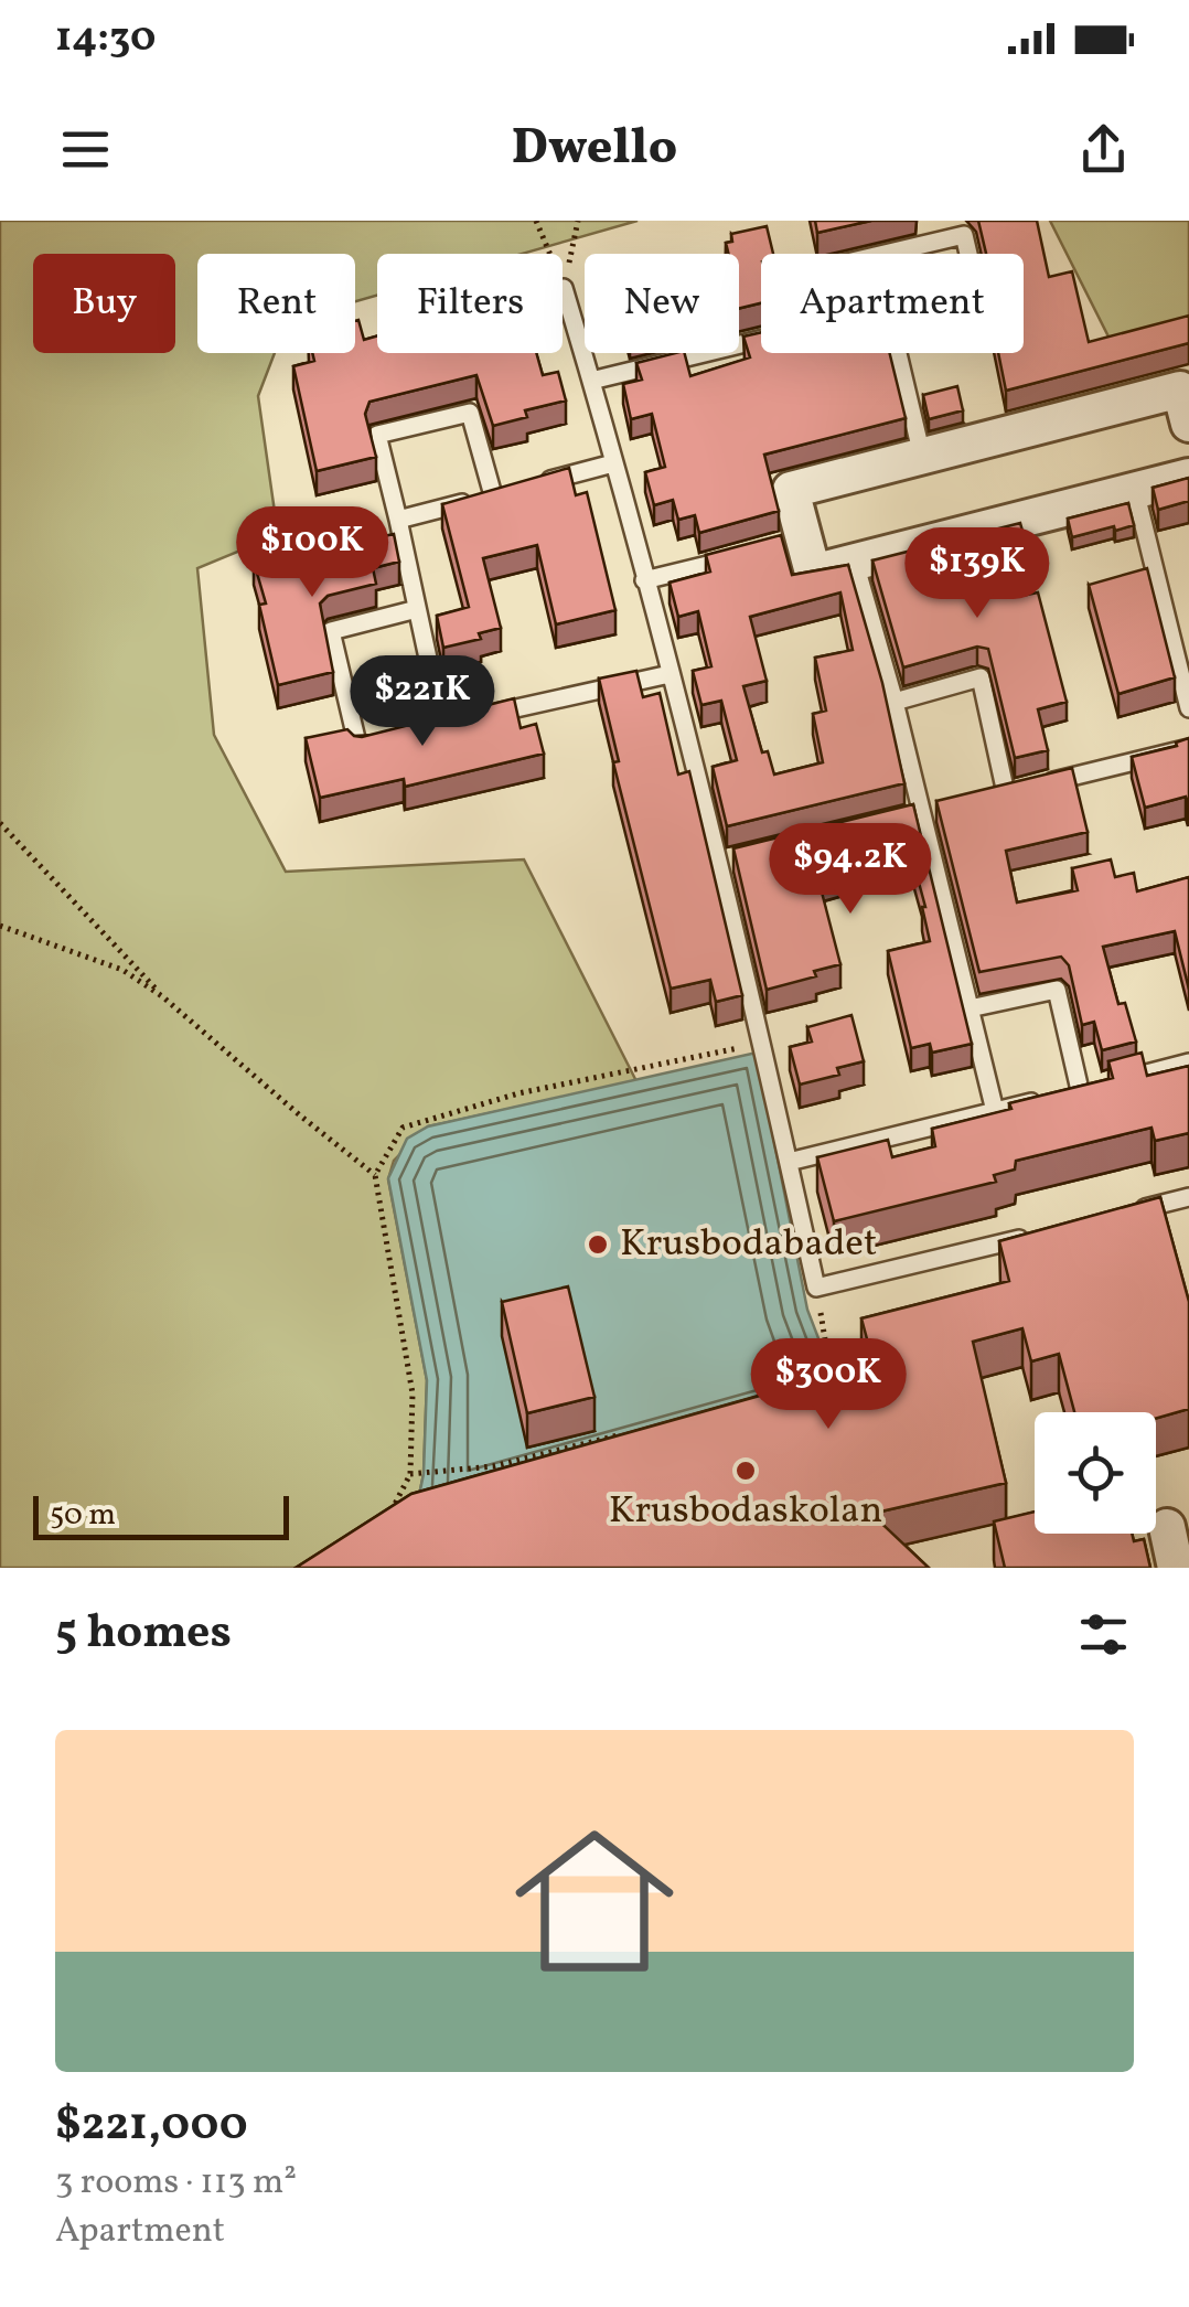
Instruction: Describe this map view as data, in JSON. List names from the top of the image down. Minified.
{"places":["Krusbodabadet","Krusbodaskolan"],"scale_bar":"50 m","page":{"status":"14:30","header":"Dwello","chip":["Buy","Rent","Filters","New","Apartment"],"price":["$100K","$139K","$221K","$94.2K","$300K"],"scale":"50 m","heading":"5 homes","list":[{"name":"$221,000","note":"3 rooms · 113 m² · Apartment"}]}}
